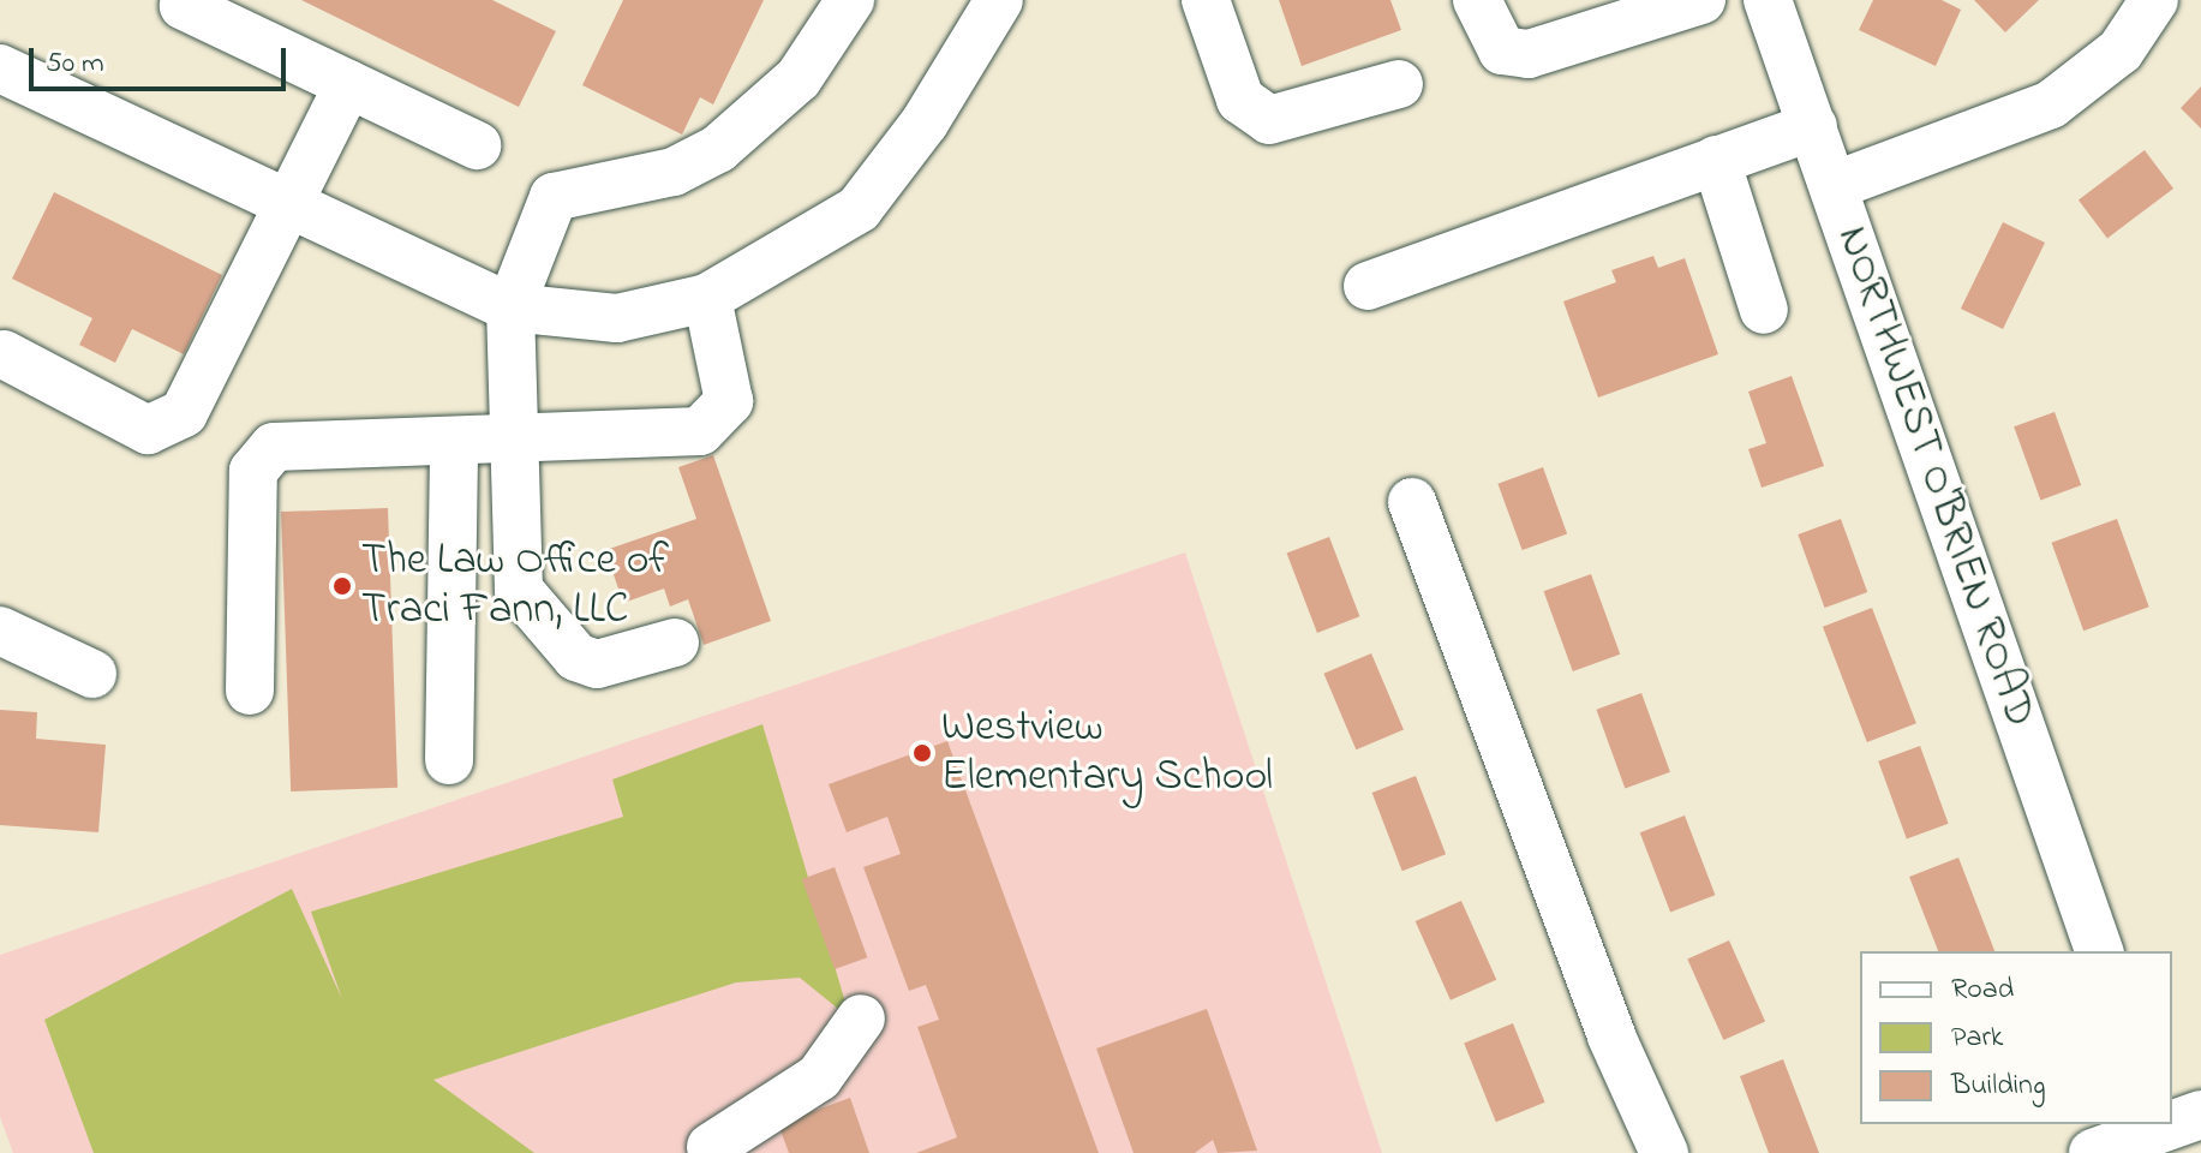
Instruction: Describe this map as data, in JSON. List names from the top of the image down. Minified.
{"streets":{"street":["NORTHWEST O'BRIEN ROAD"]},"places":["The Law Office of Traci Fann, LLC","Westview Elementary School"],"legend":["Road","Park","Building"],"scale_bar":"50 m"}
